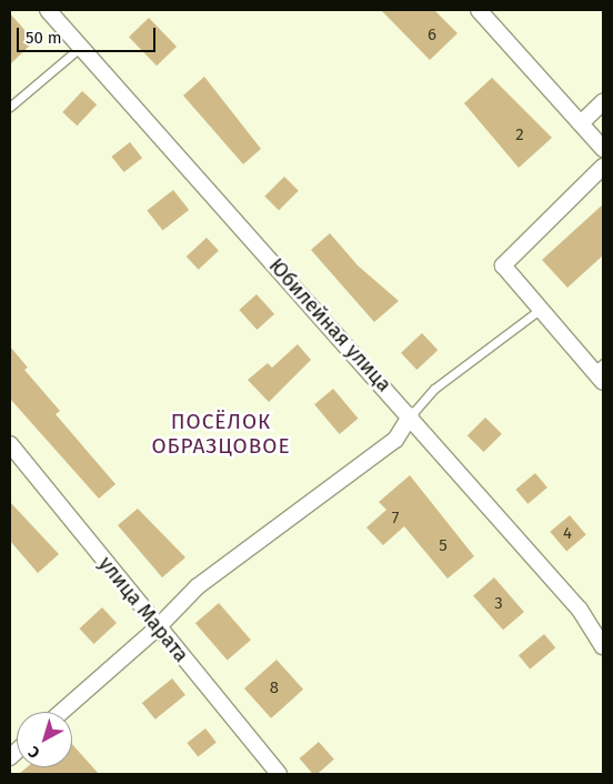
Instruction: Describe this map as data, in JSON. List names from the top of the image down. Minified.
{"streets":{"street":["Юбилейная улица","улица Марата"]},"districts":["ПОСЁЛОК ОБРАЗЦОВОЕ"],"house_numbers":["6","2","7","4","5","3","8"],"scale_bar":"50 m","north":"bottom left"}
